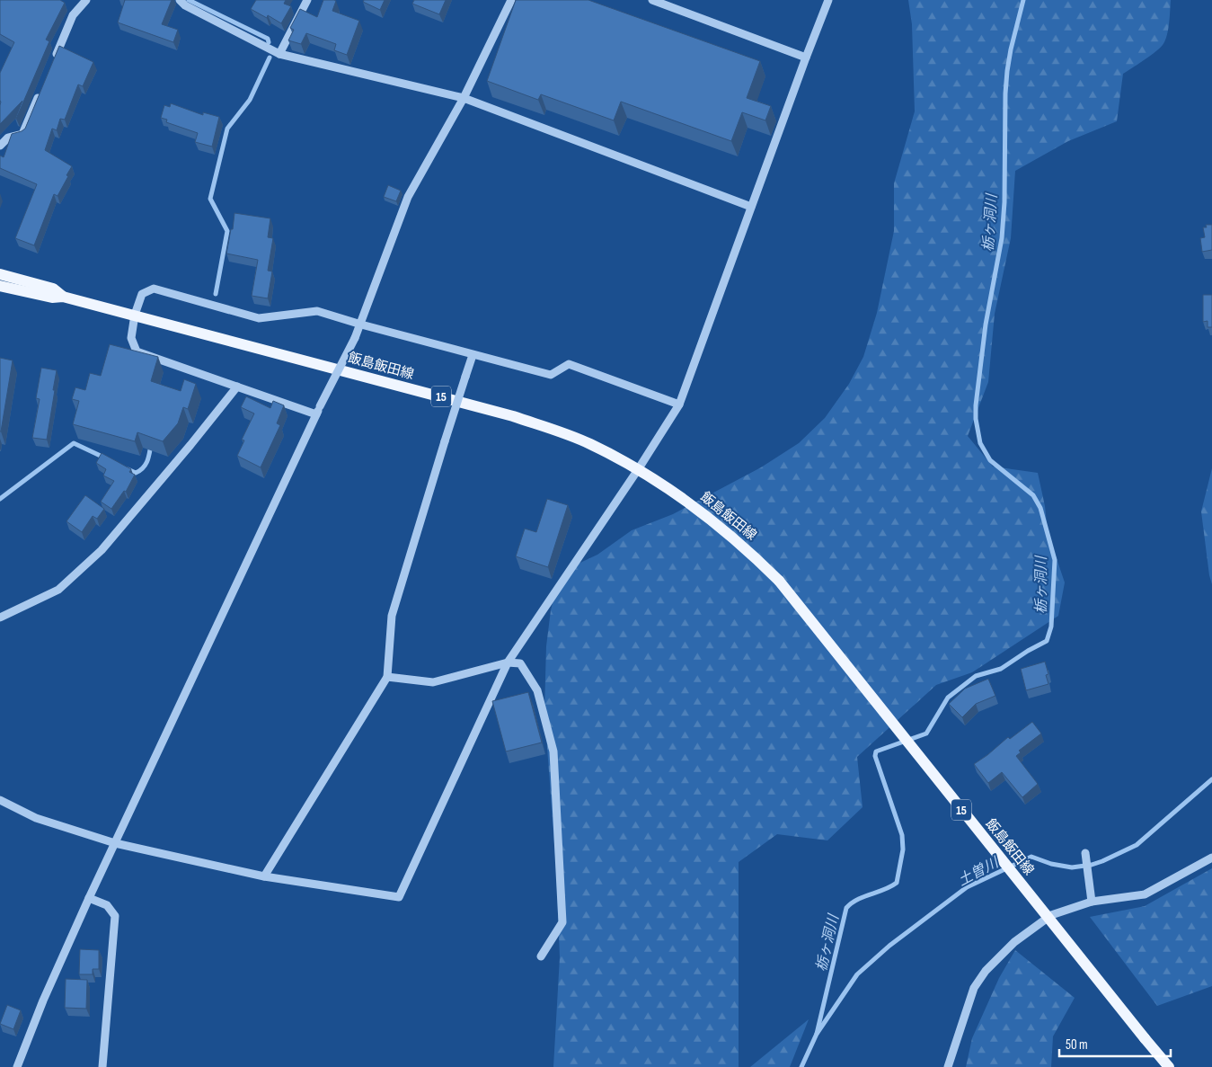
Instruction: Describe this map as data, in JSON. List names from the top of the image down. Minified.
{"streets":{"main road":["飯島飯田線","15"]},"water":["栃ヶ洞川","土曽川"],"scale_bar":"50 m"}
